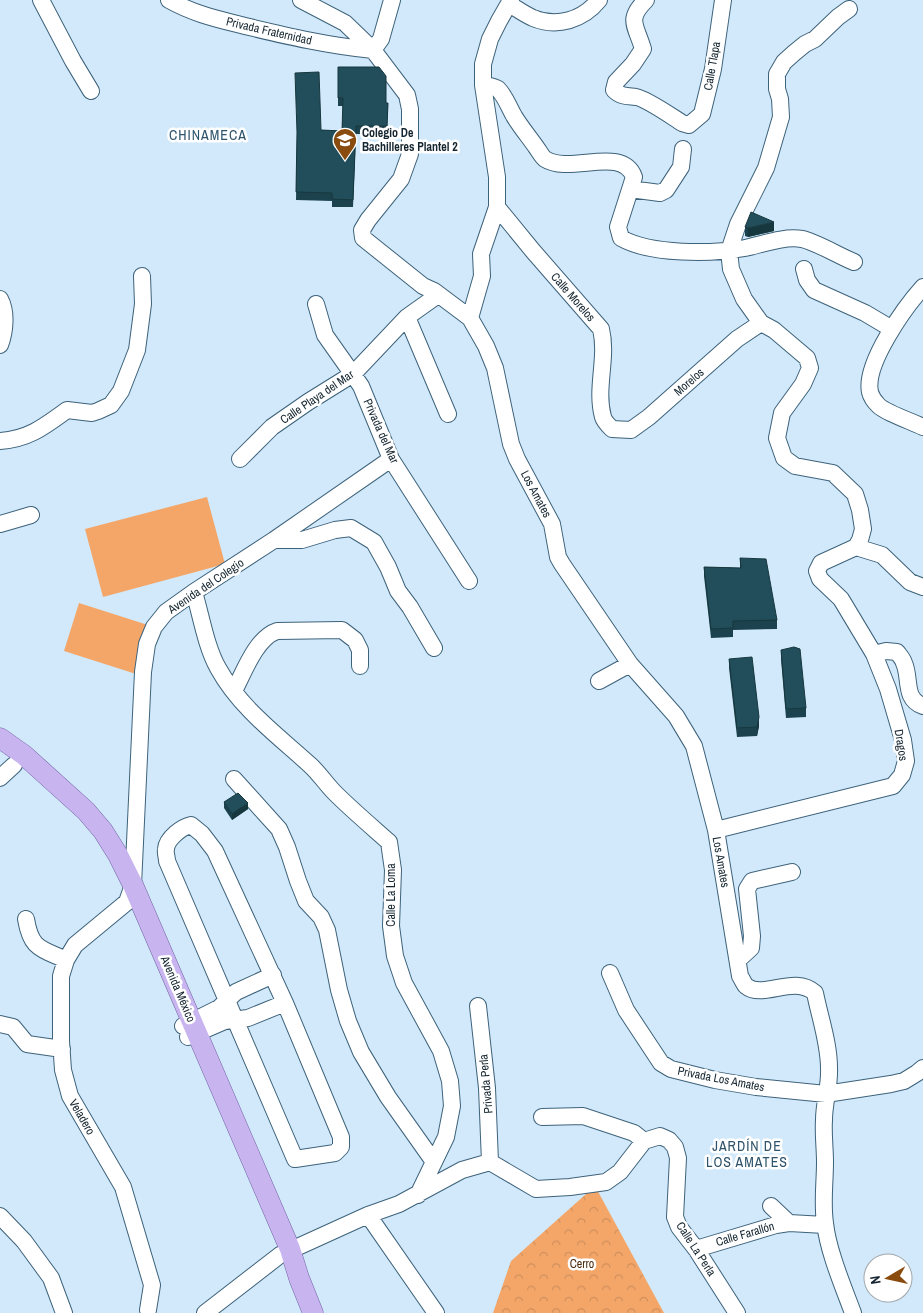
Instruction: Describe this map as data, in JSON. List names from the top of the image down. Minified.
{"streets":{"main road":["Avenida México"],"street":["Privada Fraternidad","Calle Tlapa","Calle Morelos","Morelos","Calle Playa del Mar","Privada del Mar","Los Amates","Avenida del Colegio","Dragos","Calle La Loma","Privada Los Amates","Privada Perla","Veladero","Calle Farallón","Calle La Perla"]},"crossings":[["Privada Fraternidad","Los Amates"],["Calle Morelos","Morelos"],["Calle Playa del Mar","Privada del Mar"],["Calle Playa del Mar","Los Amates"],["Privada del Mar","Avenida del Colegio"],["Los Amates","Dragos"],["Los Amates","Privada Los Amates"],["Avenida del Colegio","Calle La Loma"],["Avenida del Colegio","Avenida México"],["Avenida del Colegio","Veladero"],["Avenida México","Veladero"],["Calle Farallón","Calle La Perla"]],"districts":["CHINAMECA","JARDÍN DE LOS AMATES"],"parks":["Cerro"],"places":{"school or university":["Colegio De Bachilleres Plantel 2"]},"north":"left"}
